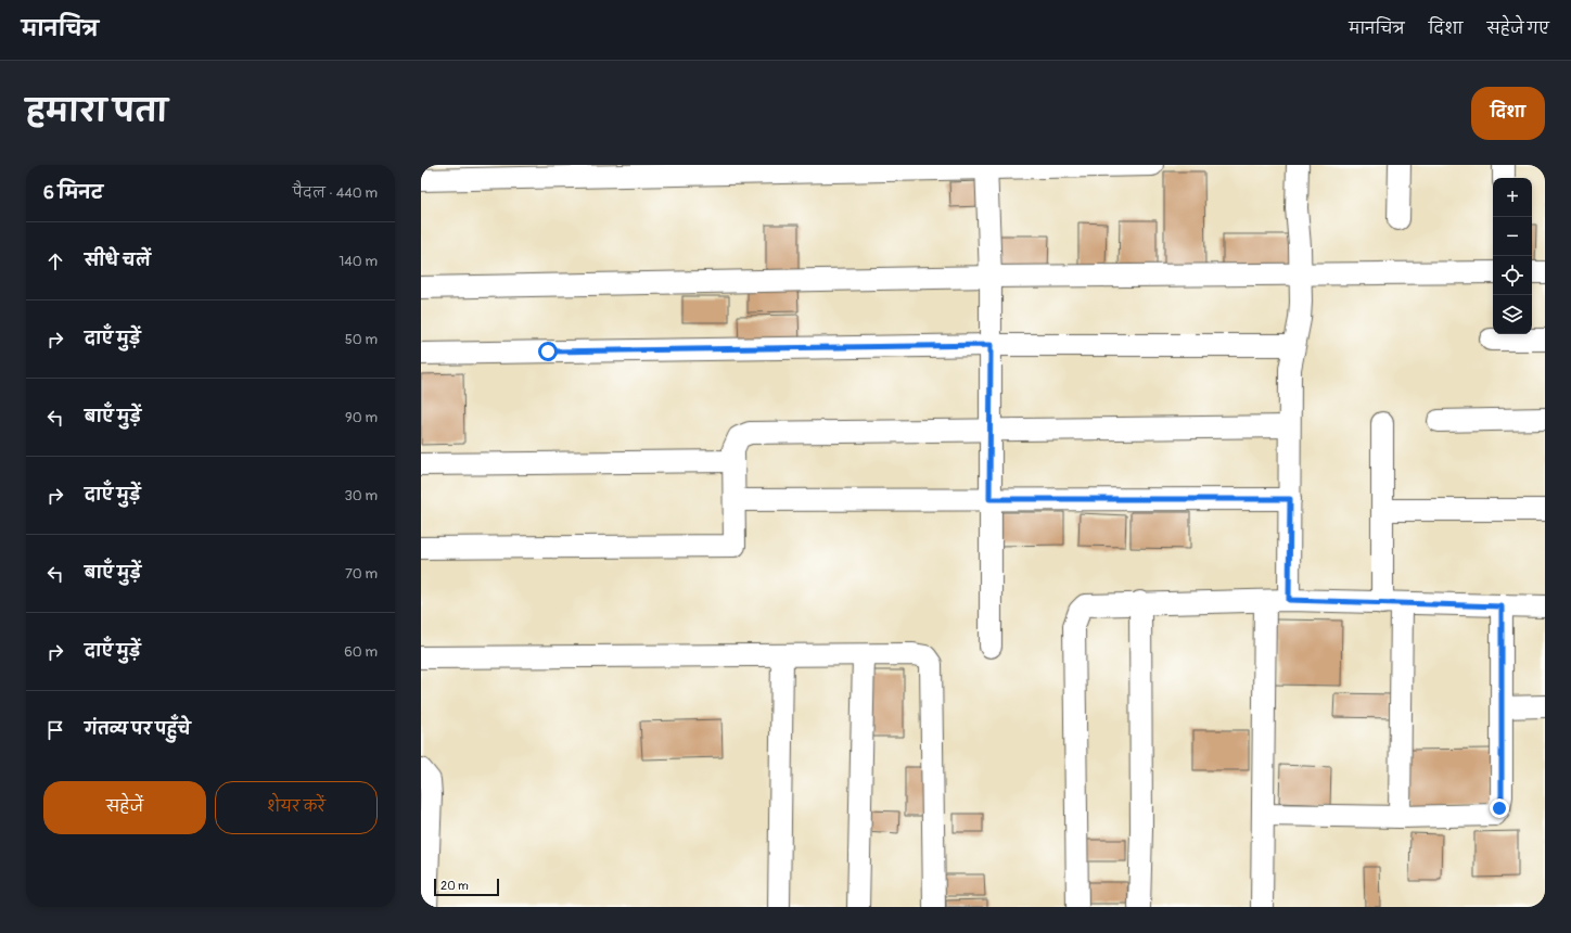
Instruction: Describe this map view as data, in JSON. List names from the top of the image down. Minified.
{"scale_bar":"20 m","page":{"header":"मानचित्र","nav":["मानचित्र","दिशा","सहेजे गए"],"title":"हमारा पता","buttons":["दिशा",["सहेजें","शेयर करें"]],"heading":["6 मिनट","पैदल · 440 m"],"map_buttons":["+","−"],"list":[["सीधे चलें","140 m"],["दाएँ मुड़ें","50 m"],["बाएँ मुड़ें","90 m"],["दाएँ मुड़ें","30 m"],["बाएँ मुड़ें","70 m"],["दाएँ मुड़ें","60 m"],"गंतव्य पर पहुँचे"],"scale":"20 m"}}
